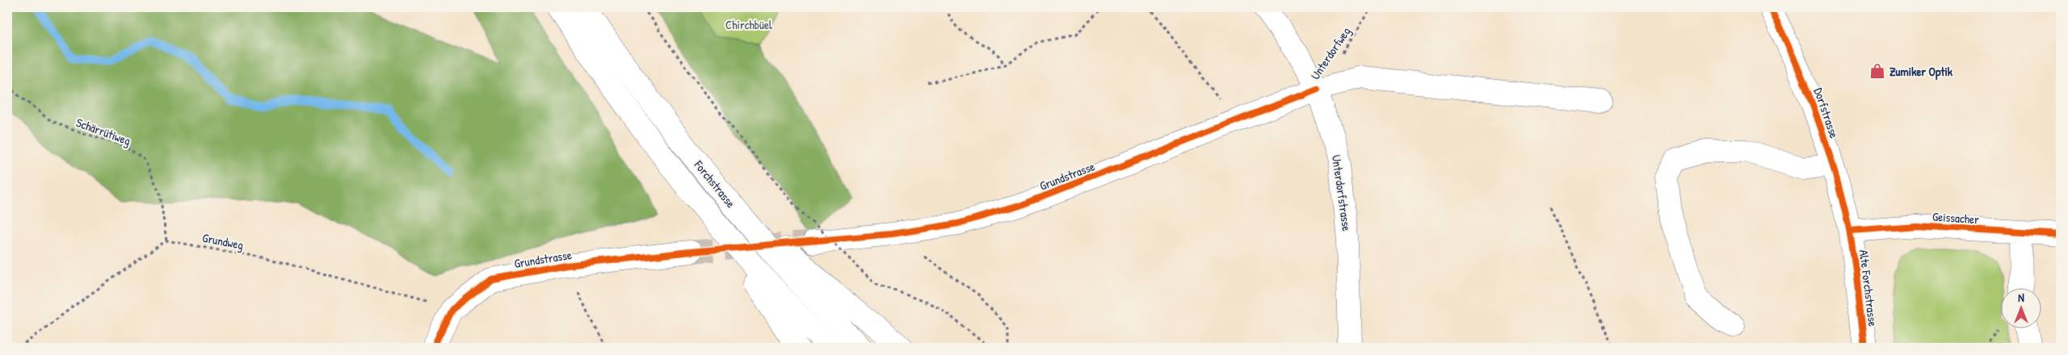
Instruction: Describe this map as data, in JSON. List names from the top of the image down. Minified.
{"streets":{"main road":["Dorfstrasse","Grundstrasse","Forchstrasse","Unterdorfstrasse","Geissacher","Alte Forchstrasse"],"path":["Schärrütiweg","Grundweg"],"cycle path":["Unterdorfweg"]},"crossings":[["Unterdorfweg","Grundstrasse"],["Unterdorfweg","Unterdorfstrasse"],["Dorfstrasse","Geissacher"],["Dorfstrasse","Alte Forchstrasse"],["Schärrütiweg","Grundweg"],["Grundstrasse","Unterdorfstrasse"],["Grundstrasse","Grundweg"],["Geissacher","Alte Forchstrasse"]],"parks":["Chirchbüel"],"places":{"shop":["Zumiker Optik"]},"north":"top"}
